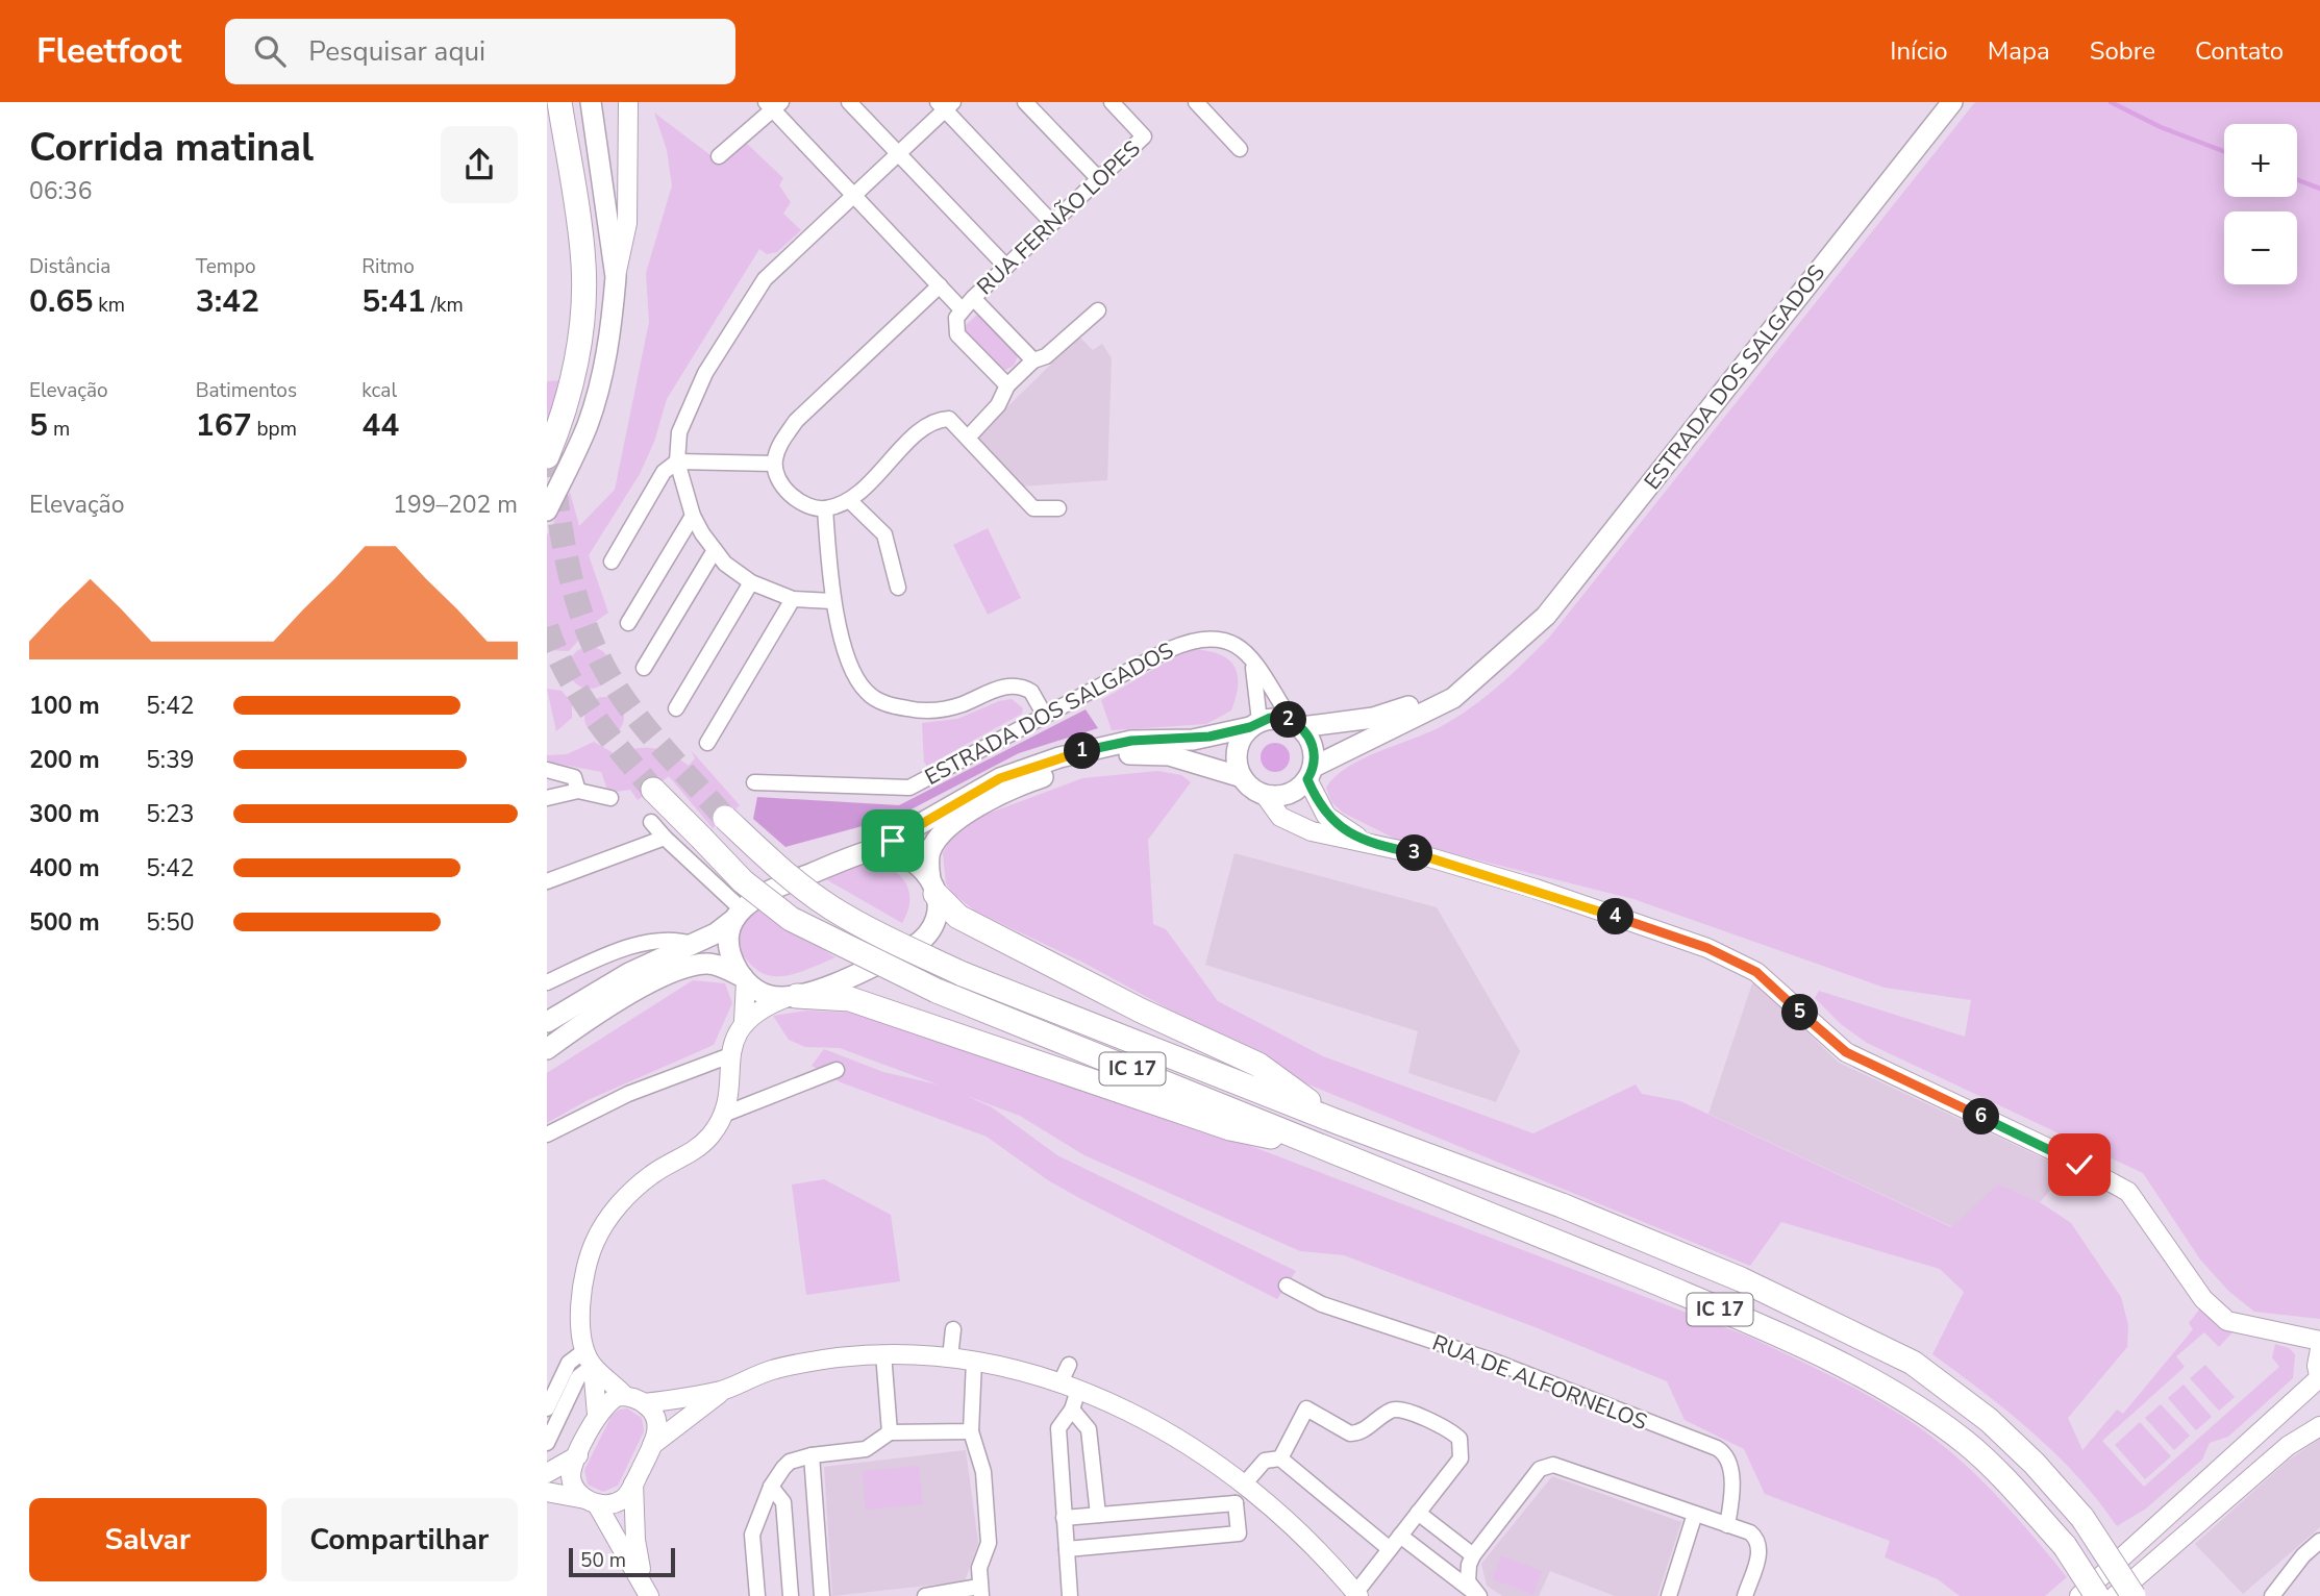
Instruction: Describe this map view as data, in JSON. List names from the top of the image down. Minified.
{"streets":{"highway":["IC 17"],"main road":["ESTRADA DOS SALGADOS"],"street":["RUA FERNÃO LOPES","RUA DE ALFORNELOS"]},"scale_bar":"50 m","page":{"header":"Fleetfoot","search":"Pesquisar aqui","nav":["Início","Mapa","Sobre","Contato"],"heading":["Corrida matinal","06:36"],"map_buttons":["+","−"],"stats":[["Distância","0.65 km"],["Tempo","3:42"],["Ritmo","5:41 /km"],["Elevação","5 m"],["Batimentos","167 bpm"],["kcal","44"]],"chart":["Elevação","199–202 m"],"list":[{"name":"100 m","note":"5:42"},{"name":"200 m","note":"5:39"},{"name":"300 m","note":"5:23"},{"name":"400 m","note":"5:42"},{"name":"500 m","note":"5:50"}],"pins":["2","1","3","4","5","6"],"buttons":["Salvar","Compartilhar"],"scale":"50 m"}}
